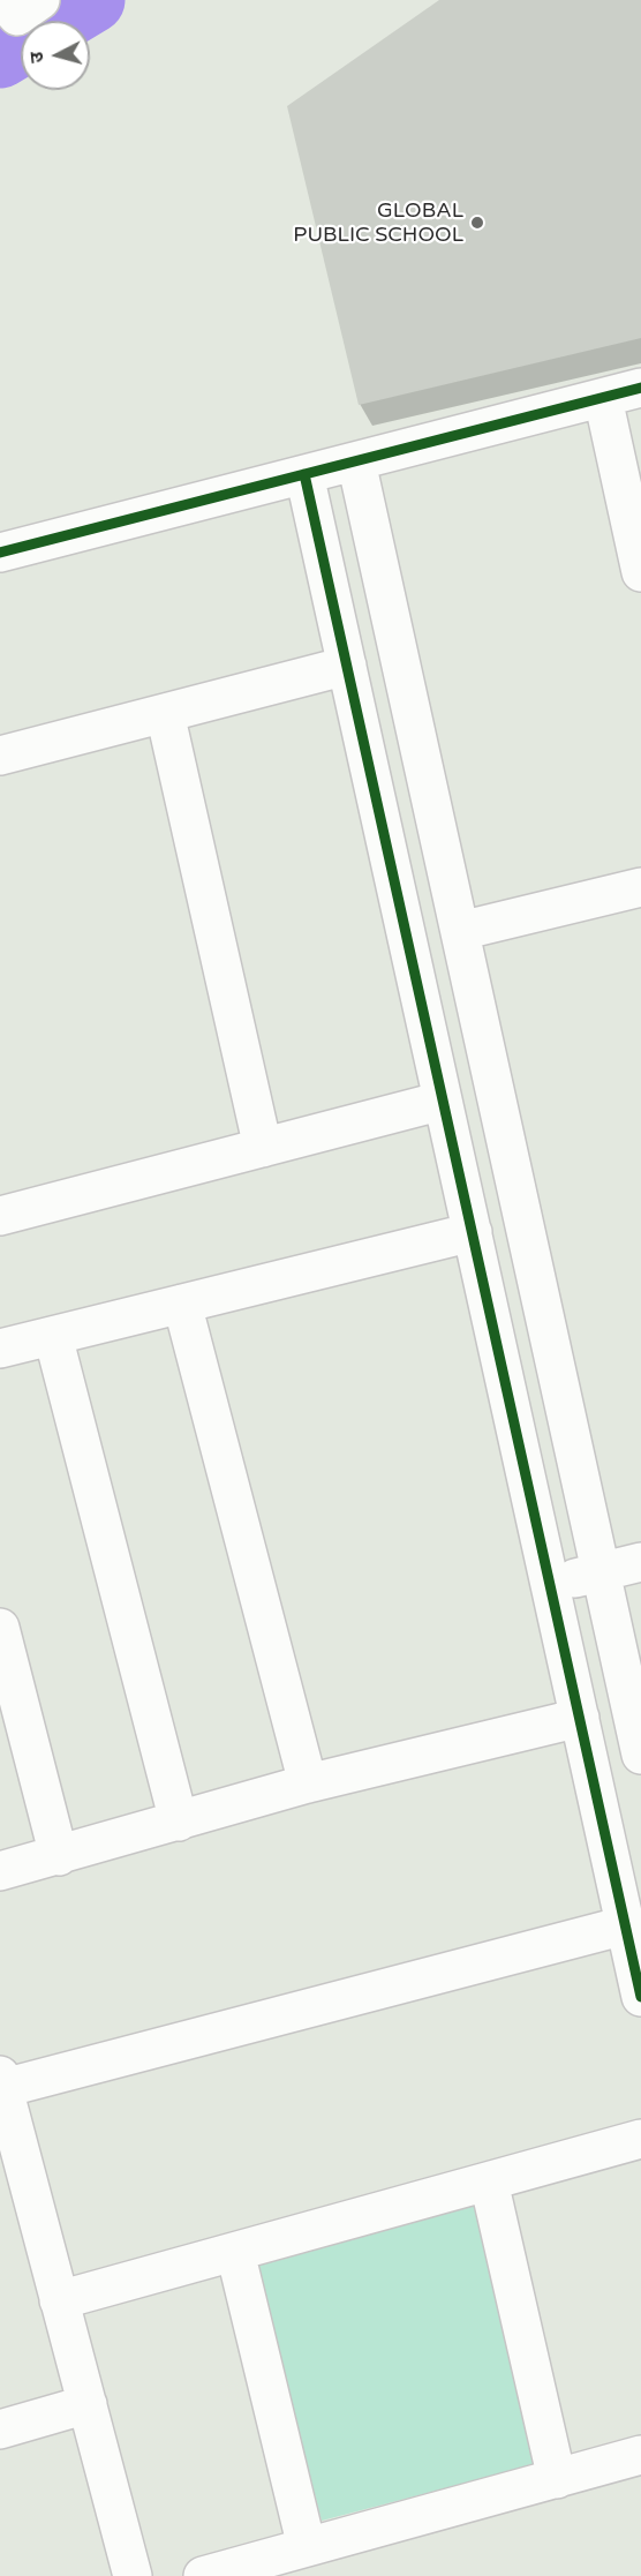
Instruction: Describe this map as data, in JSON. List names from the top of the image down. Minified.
{"places":["GLOBAL PUBLIC SCHOOL"],"north":"left"}
